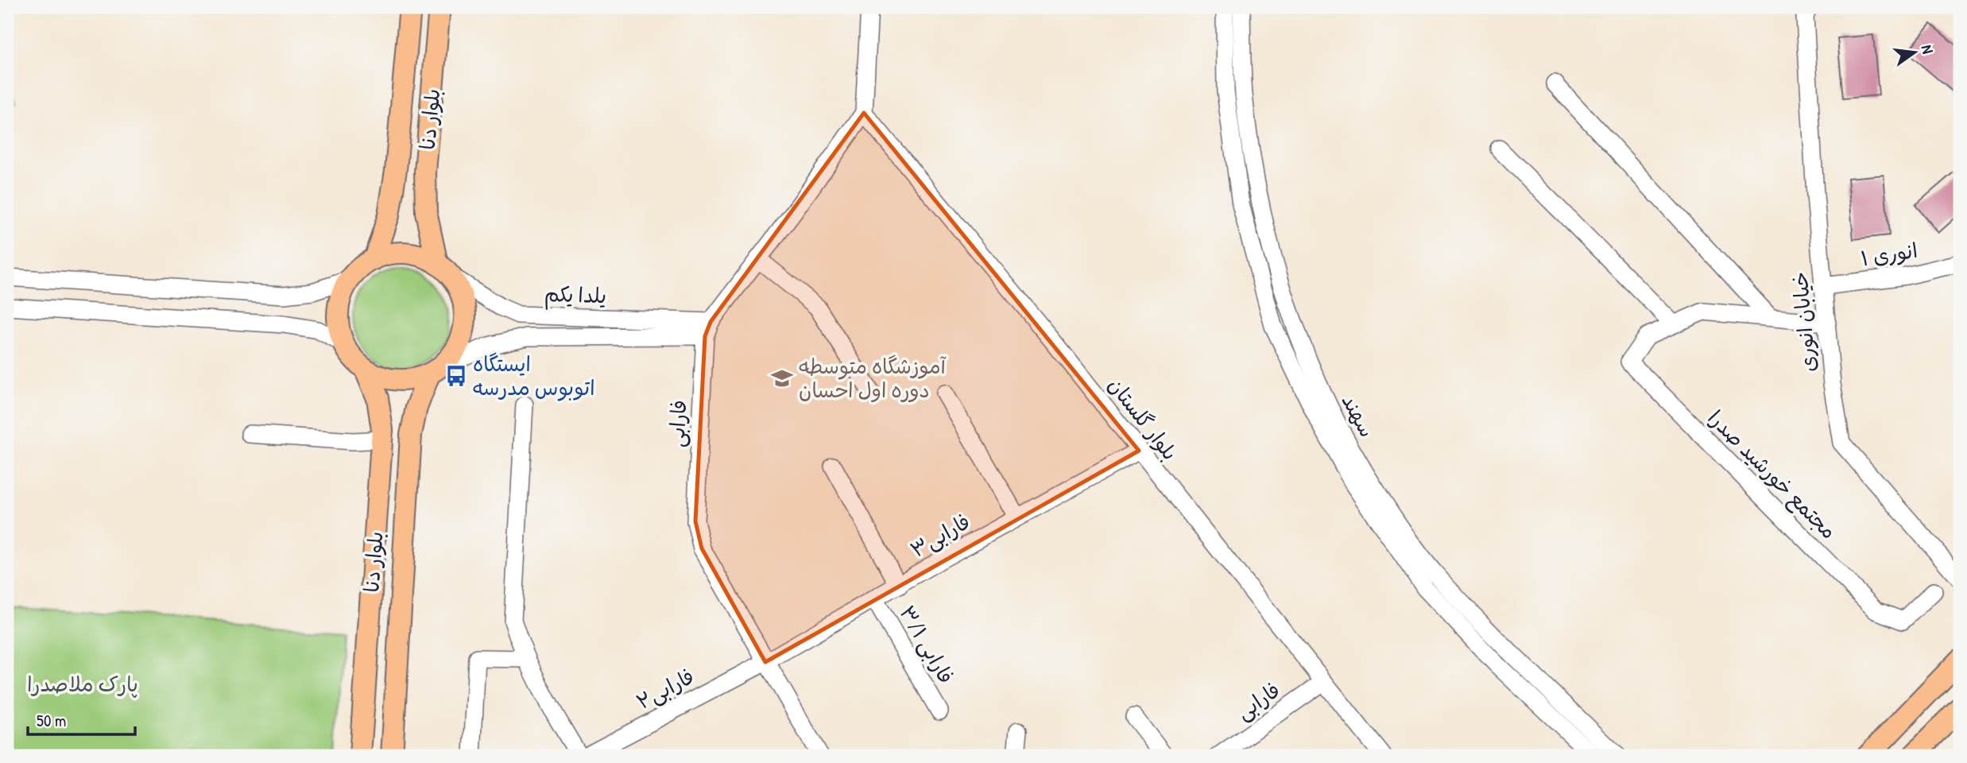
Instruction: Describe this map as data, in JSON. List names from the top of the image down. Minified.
{"streets":{"main road":["بلوار دنا"],"street":["انوری ۱","یلدا یکم","خیابان انوری","سهند","بلوار گلستان","فارابی","مجتمع خورشید صدرا","فارابی۳","فارابی ۳/۱","فارابی۲"]},"crossings":[["بلوار دنا","یلدا یکم"],["انوری ۱","خیابان انوری"],["یلدا یکم","فارابی"],["خیابان انوری","مجتمع خورشید صدرا"],["بلوار گلستان","فارابی"],["بلوار گلستان","فارابی۳"],["فارابی","فارابی۳"],["فارابی","فارابی۲"],["فارابی۳","فارابی ۳/۱"],["فارابی۳","فارابی۲"]],"parks":["پارک ملاصدرا"],"places":{"bus stop":["ایستگاه اتوبوس مدرسه"],"school or university":["آموزشگاه متوسطه دوره اول احسان"]},"scale_bar":"50 m","north":"right"}
